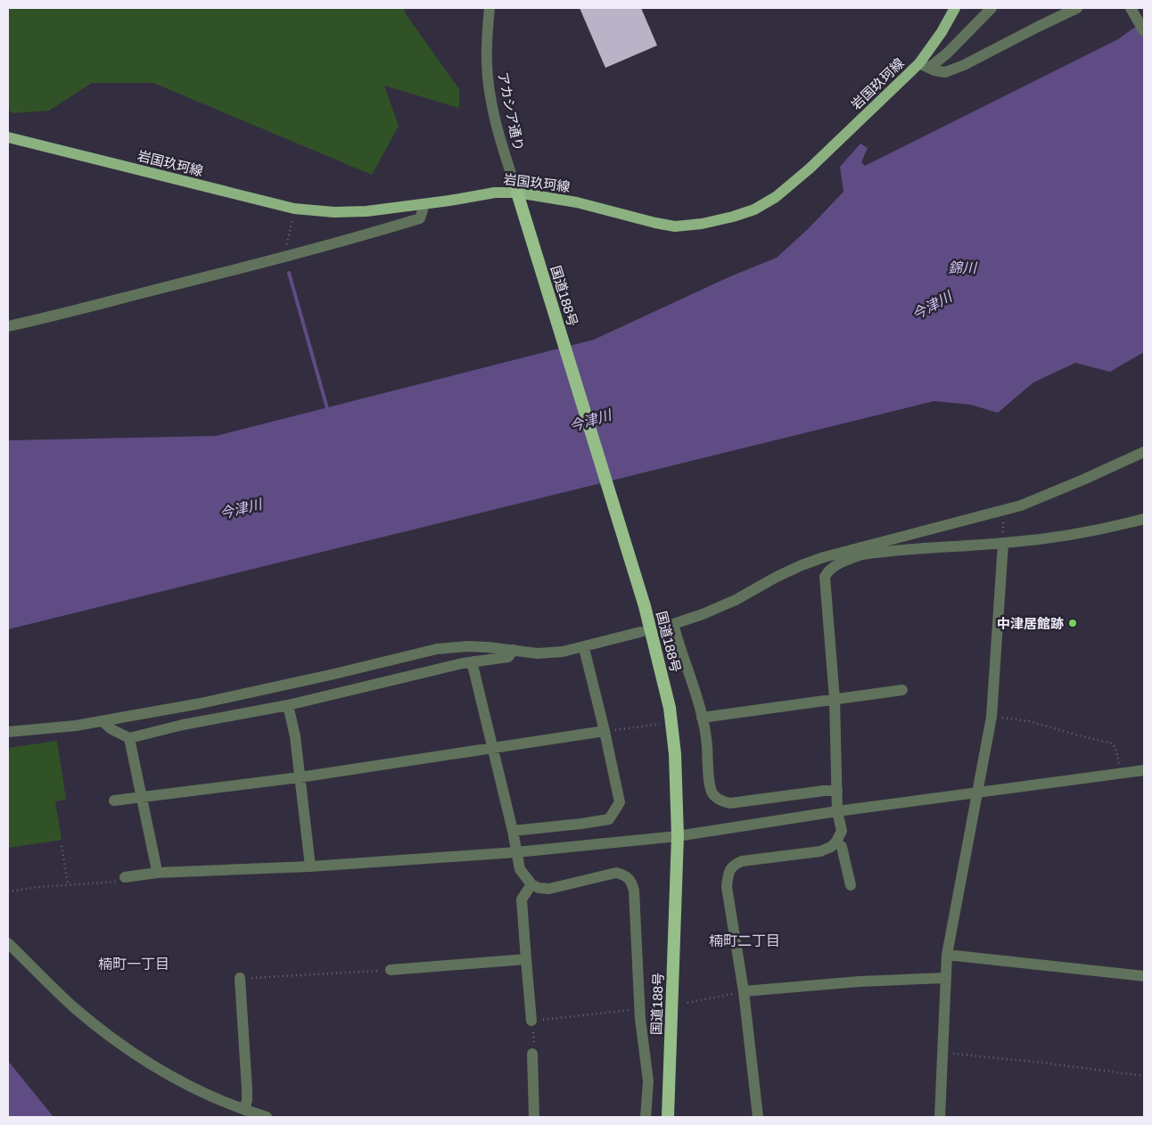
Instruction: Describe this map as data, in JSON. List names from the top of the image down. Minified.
{"streets":{"highway":["国道188号"],"main road":["岩国玖珂線"],"street":["アカシア通り"]},"crossings":[["岩国玖珂線","アカシア通り"],["岩国玖珂線","国道188号"],["アカシア通り","国道188号"]],"districts":["楠町二丁目","楠町一丁目"],"water":["錦川","今津川"],"places":["中津居館跡"]}
